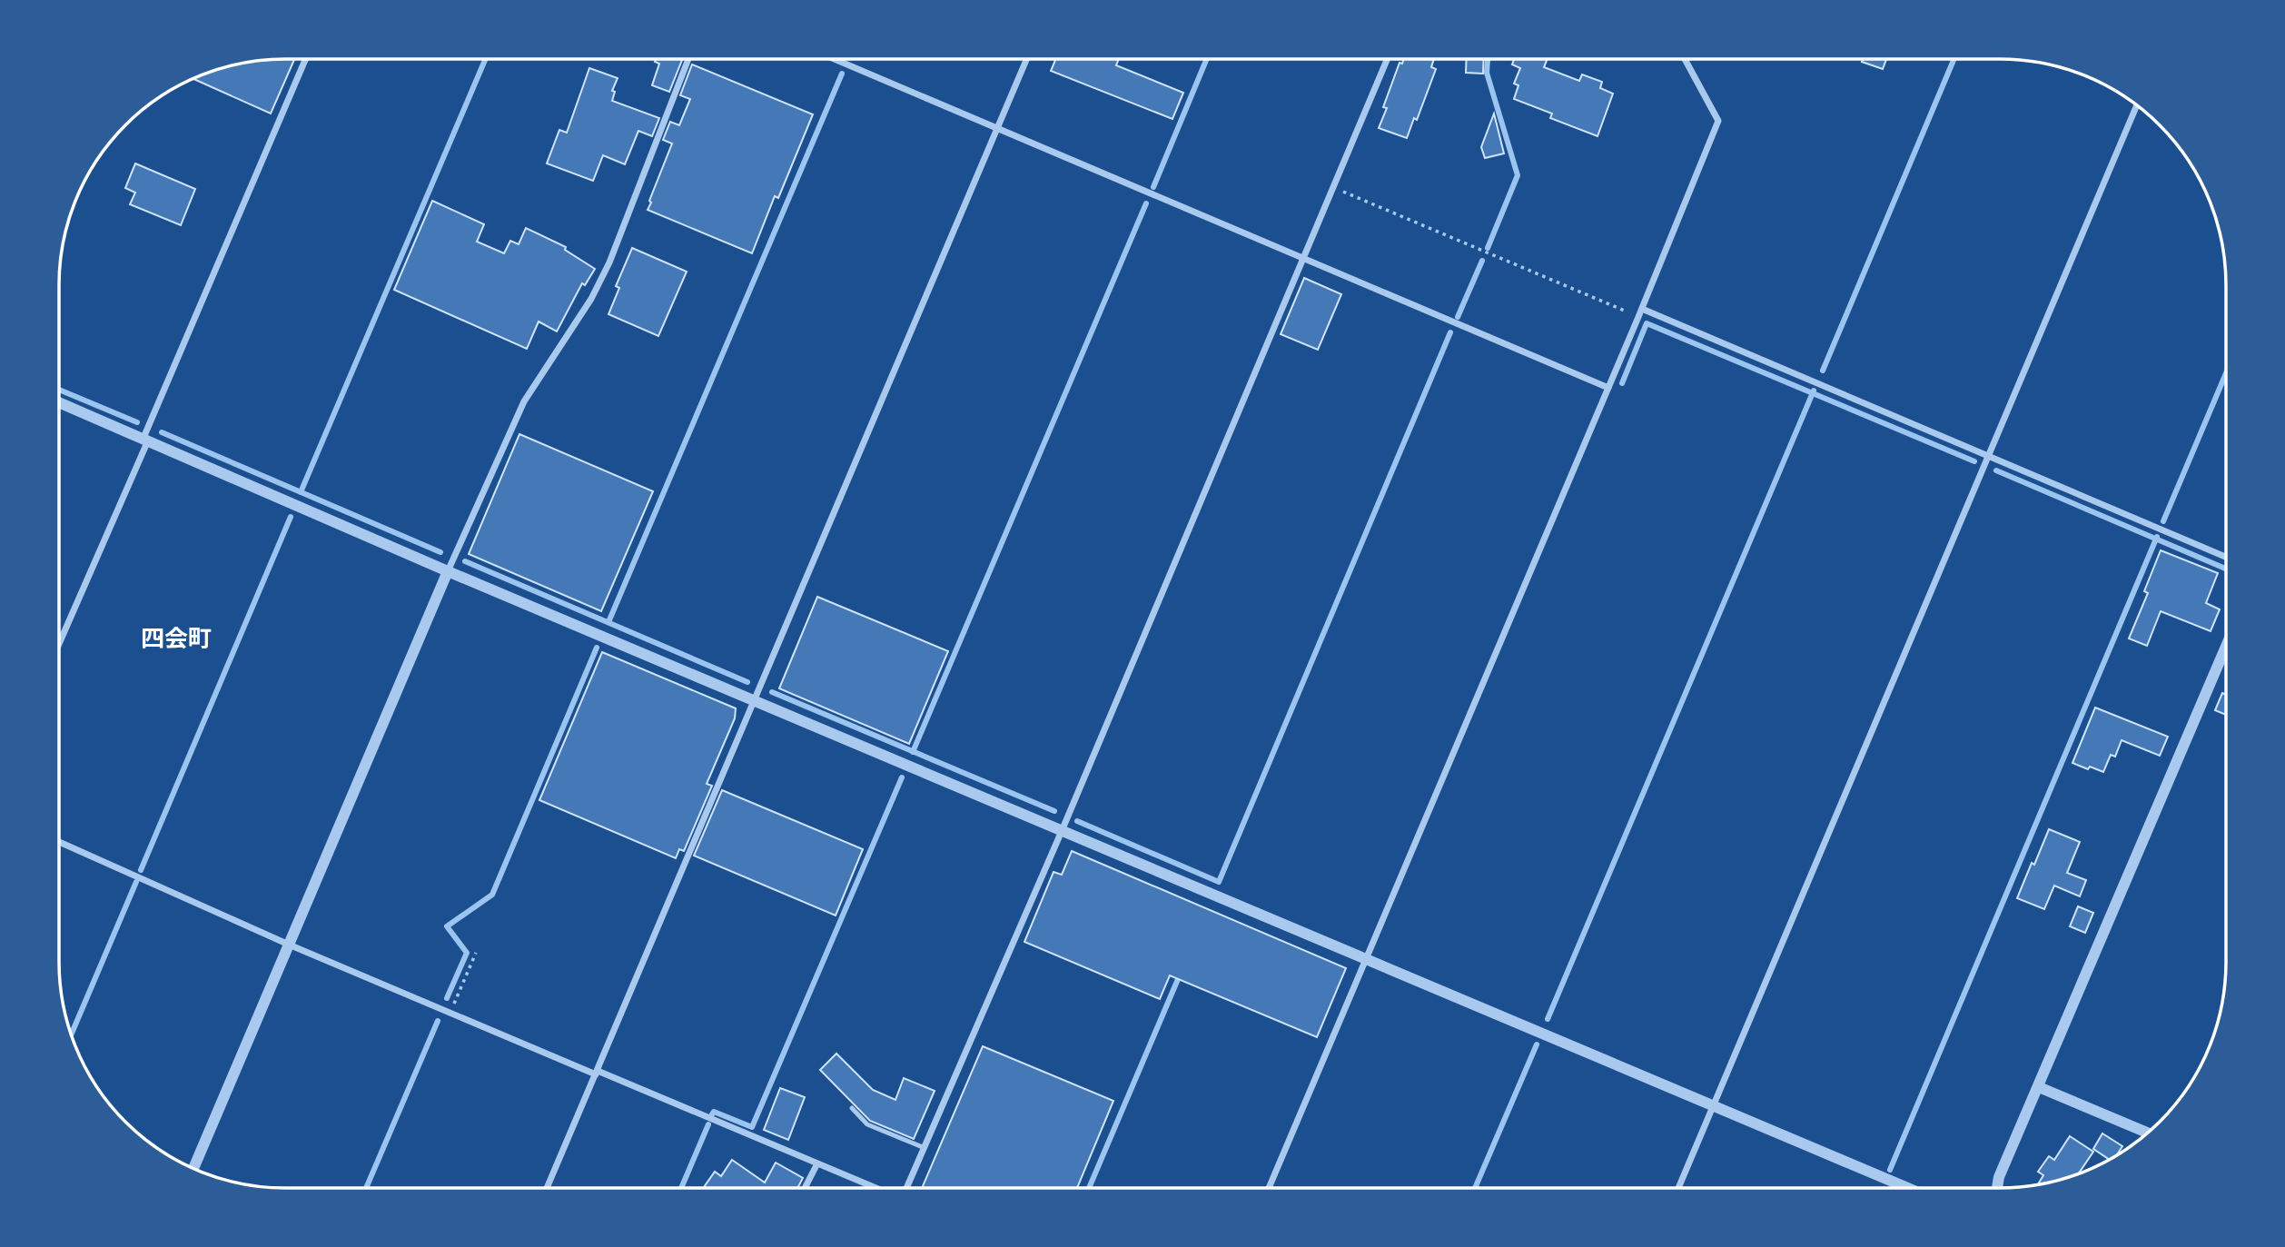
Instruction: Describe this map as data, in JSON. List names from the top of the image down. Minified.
{"districts":["四会町"]}
